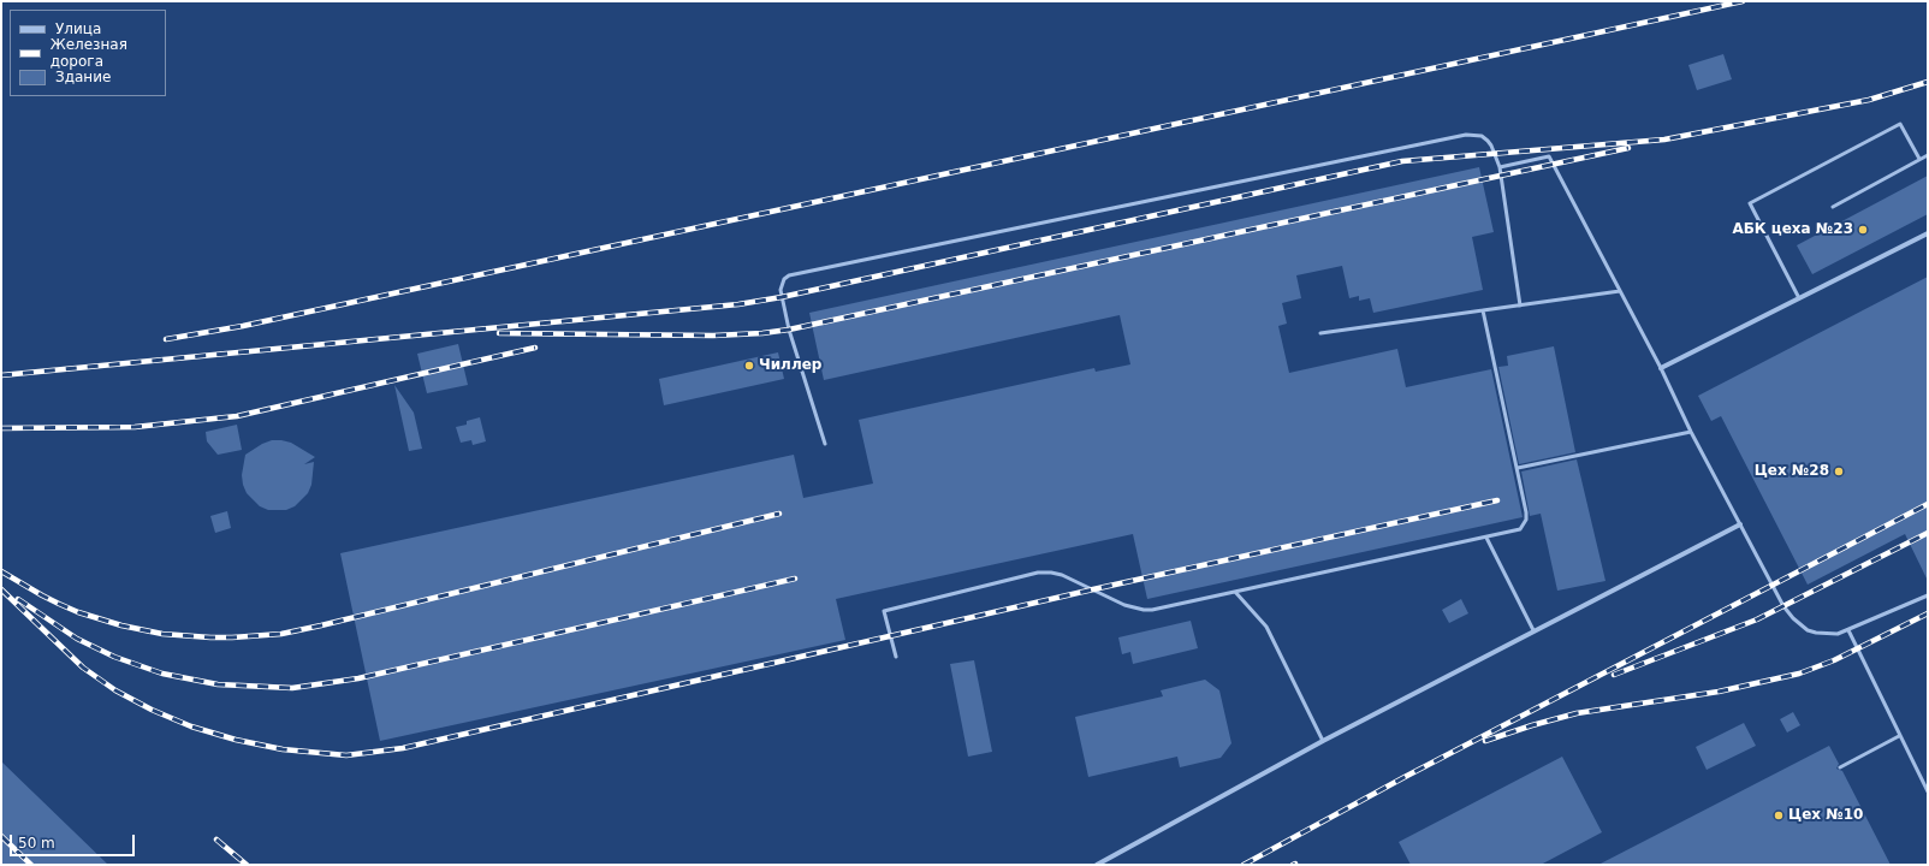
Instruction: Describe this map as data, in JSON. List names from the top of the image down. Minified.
{"places":["АБК цеха №23","Чиллер","Цех №28","Цех №10"],"legend":["Улица","Железная дорога","Здание"],"scale_bar":"50 m"}
